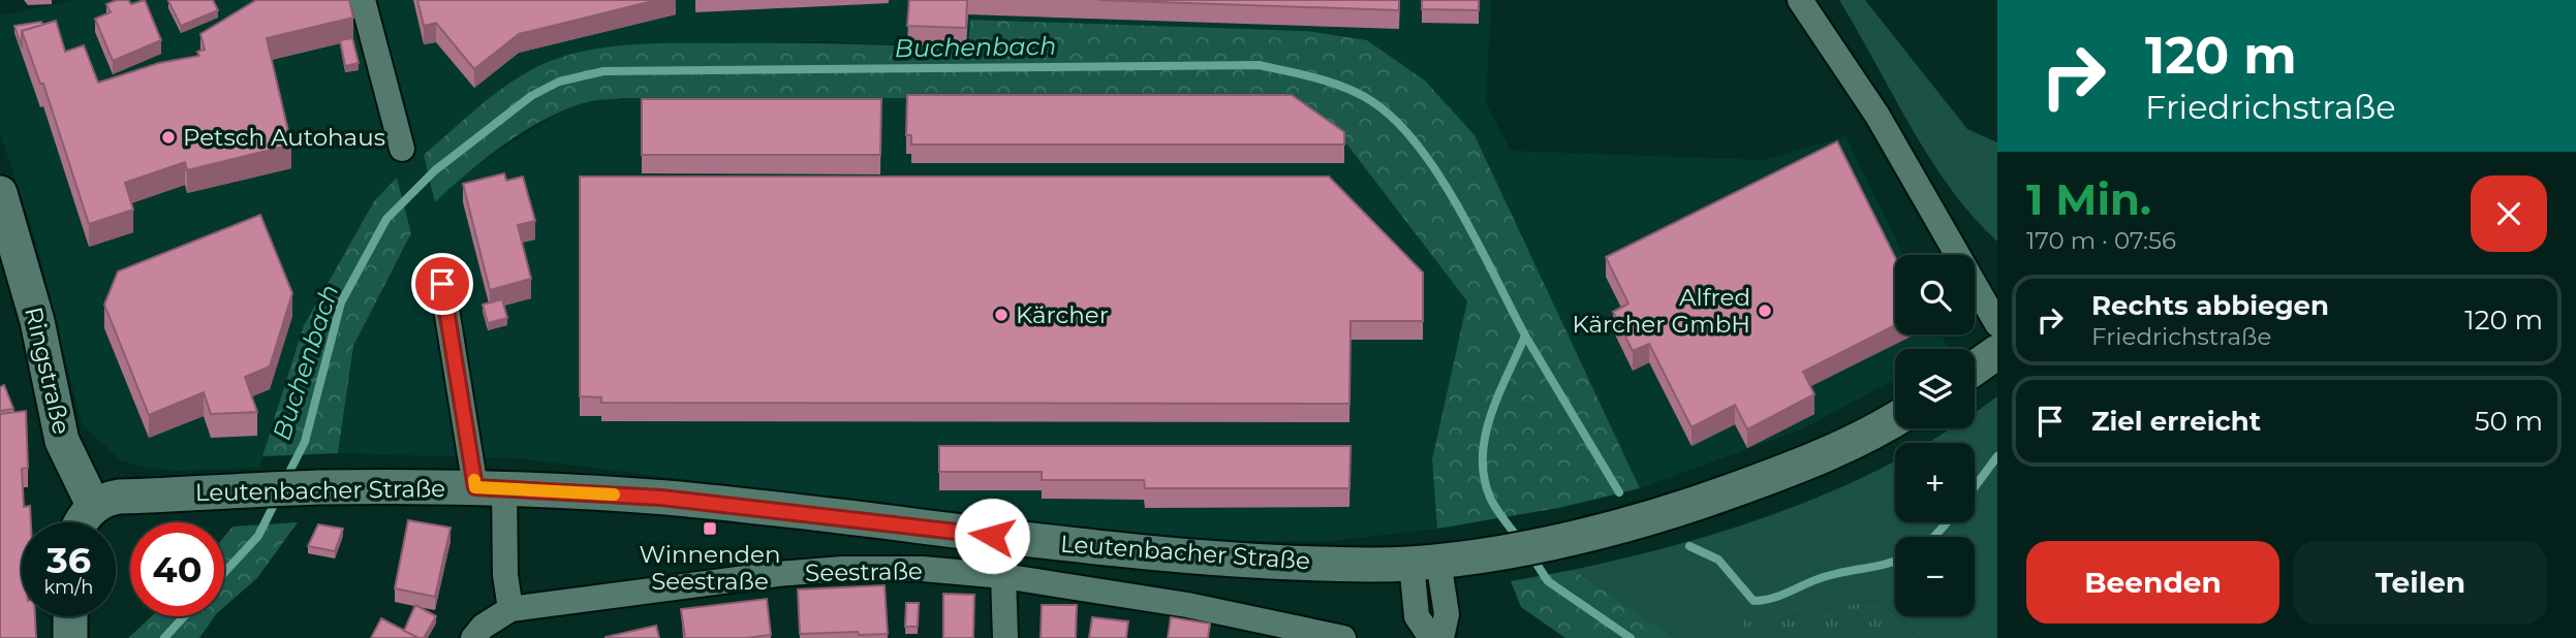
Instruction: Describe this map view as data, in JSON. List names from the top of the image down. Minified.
{"streets":{"street":["Ringstraße","Leutenbacher Straße","Seestraße"]},"crossings":[["Ringstraße","Leutenbacher Straße"]],"water":["Buchenbach"],"places":{"other":["Petsch Autohaus","Alfred Kärcher GmbH","Kärcher"],"transit":["Winnenden Seestraße"]},"page":{"turn":["120 m","Friedrichstraße"],"heading":["1 Min.","170 m · 07:56"],"map_buttons":["+","−"],"list":[{"name":"Rechts abbiegen","note":"Friedrichstraße","value":"120 m"},{"name":"Ziel erreicht","value":"50 m"}],"speed":"36 km/h","limit":"40","buttons":["Beenden","Teilen"]}}
